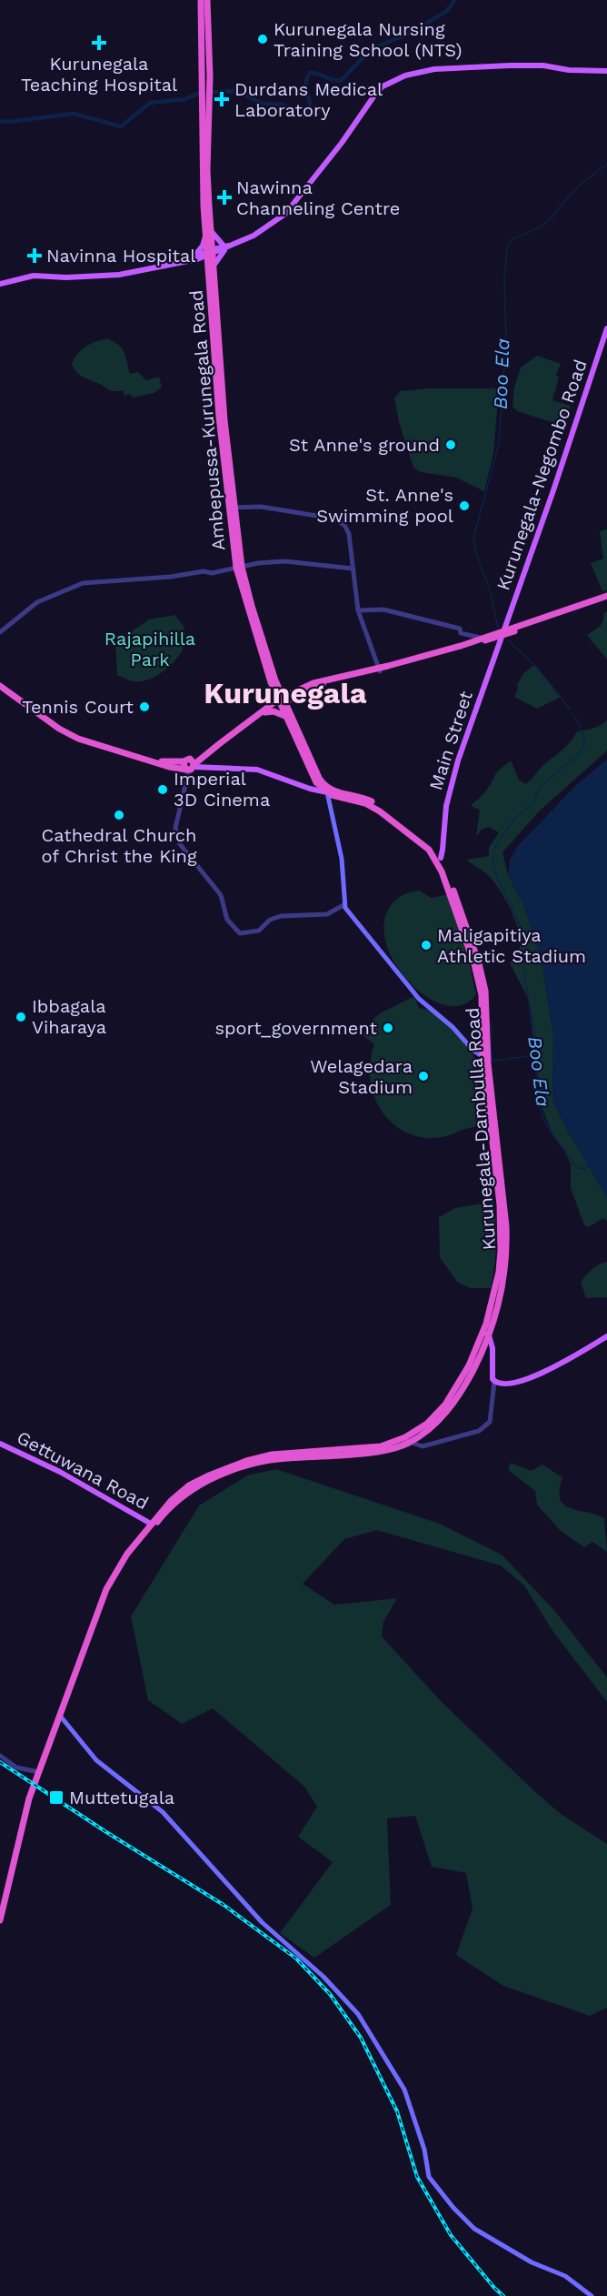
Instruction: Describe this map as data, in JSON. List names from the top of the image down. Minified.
{"streets":{"highway":["Ambepussa-Kurunegala Road","Kurunegala-Dambulla Road"],"main road":["Kurunegala-Negombo Road","Main Street","Gettuwana Road"]},"crossings":[["Ambepussa-Kurunegala Road","Kurunegala-Dambulla Road"],["Kurunegala-Negombo Road","Main Street"],["Main Street","Kurunegala-Dambulla Road"],["Kurunegala-Dambulla Road","Gettuwana Road"]],"districts":["Kurunegala"],"water":["Boo Ela"],"parks":["Rajapihilla Park"],"places":{"other":["Kurunegala Nursing Training School (NTS)","St Anne's ground","St. Anne's Swimming pool","Tennis Court","Imperial 3D Cinema","Cathedral Church of Christ the King","Maligapitiya Athletic Stadium","Ibbagala Viharaya","sport_government","Welagedara Stadium"],"health":["Kurunegala Teaching Hospital","Durdans Medical Laboratory","Nawinna Channeling Centre","Navinna Hospital"],"transit":["Muttetugala"]}}
